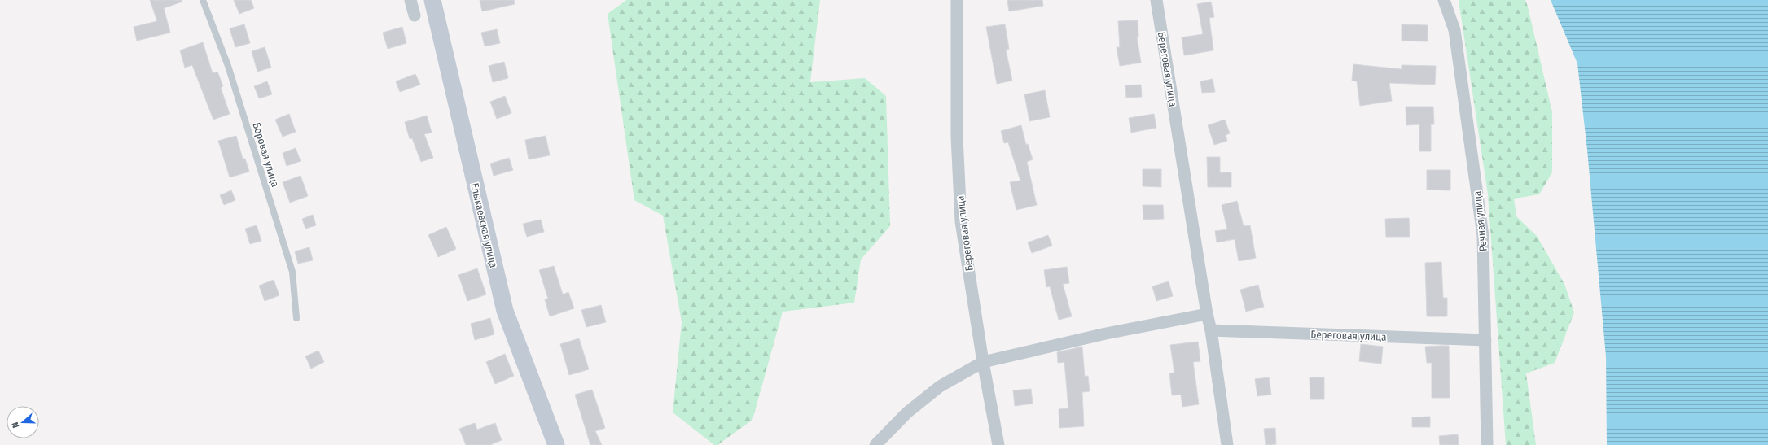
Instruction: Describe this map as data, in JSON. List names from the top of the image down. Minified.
{"streets":{"street":["Береговая улица","Речная улица","Елыкаевская улица"],"lane":["Боровая улица"]},"crossings":[["Береговая улица","Речная улица"]],"north":"left"}
